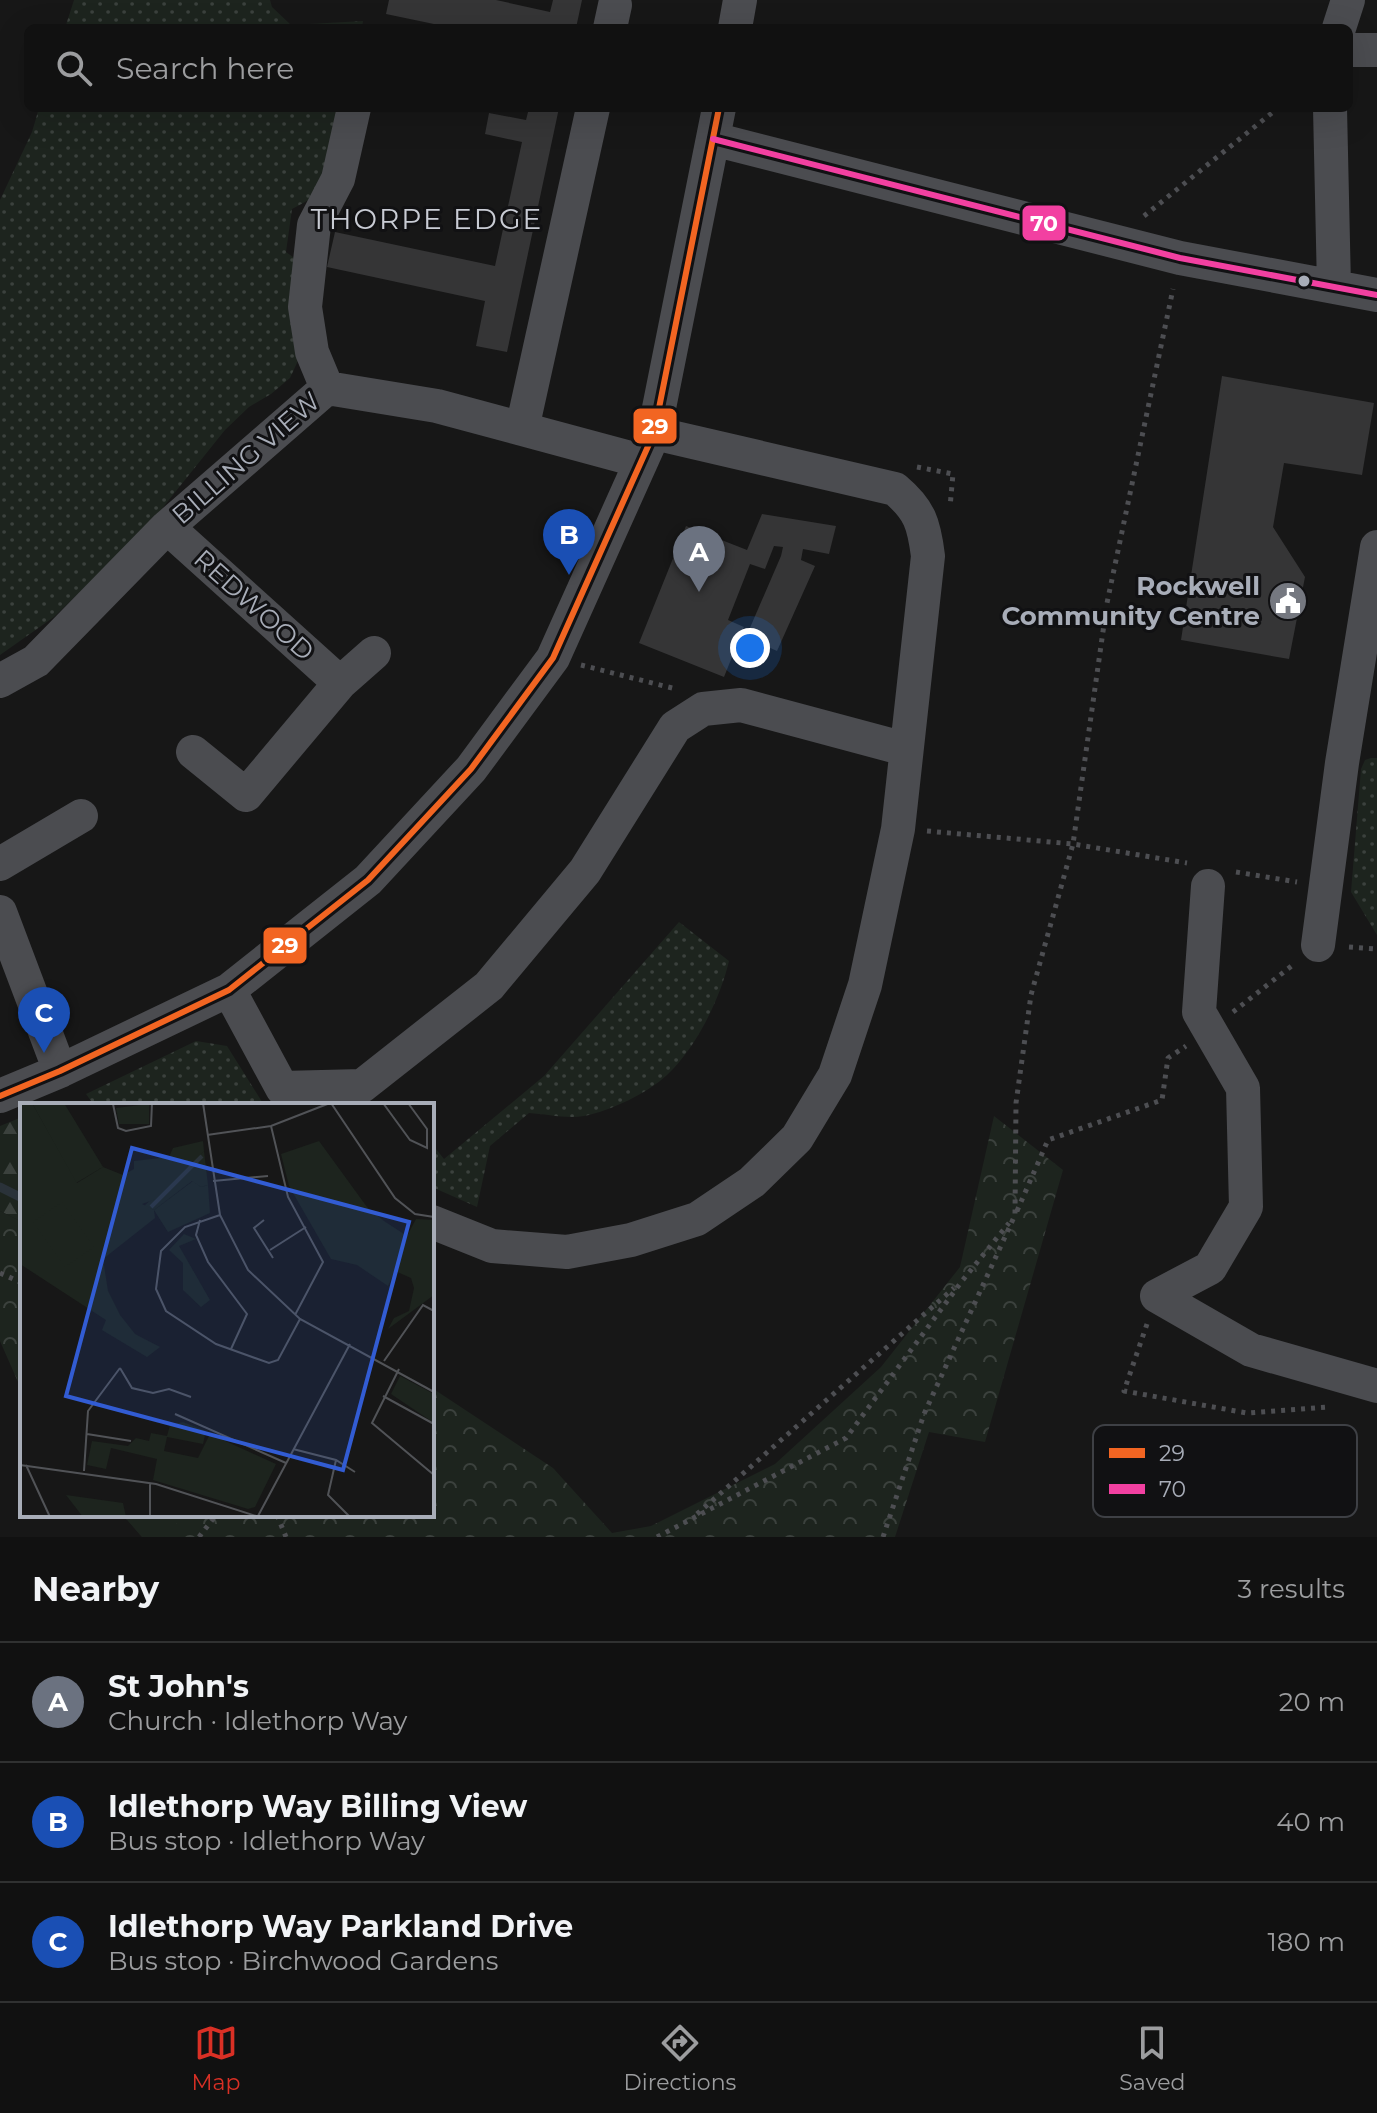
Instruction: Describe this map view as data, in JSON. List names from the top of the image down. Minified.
{"streets":{"street":["BILLING VIEW","REDWOOD"]},"crossings":[["BILLING VIEW","REDWOOD"]],"districts":["THORPE EDGE"],"places":{"public building":["Rockwell Community Centre"]},"lines":["transit line 29","transit line 70"],"legend":["29","70"],"page":{"search":"Search here","pins":["B","A","C"],"heading":["Nearby","3 results"],"list":[{"mark":"A","name":"St John's","note":"Church · Idlethorp Way","value":"20 m"},{"mark":"B","name":"Idlethorp Way Billing View","note":"Bus stop · Idlethorp Way","value":"40 m"},{"mark":"C","name":"Idlethorp Way Parkland Drive","note":"Bus stop · Birchwood Gardens","value":"180 m"}],"nav":["Map","Directions","Saved"]}}
